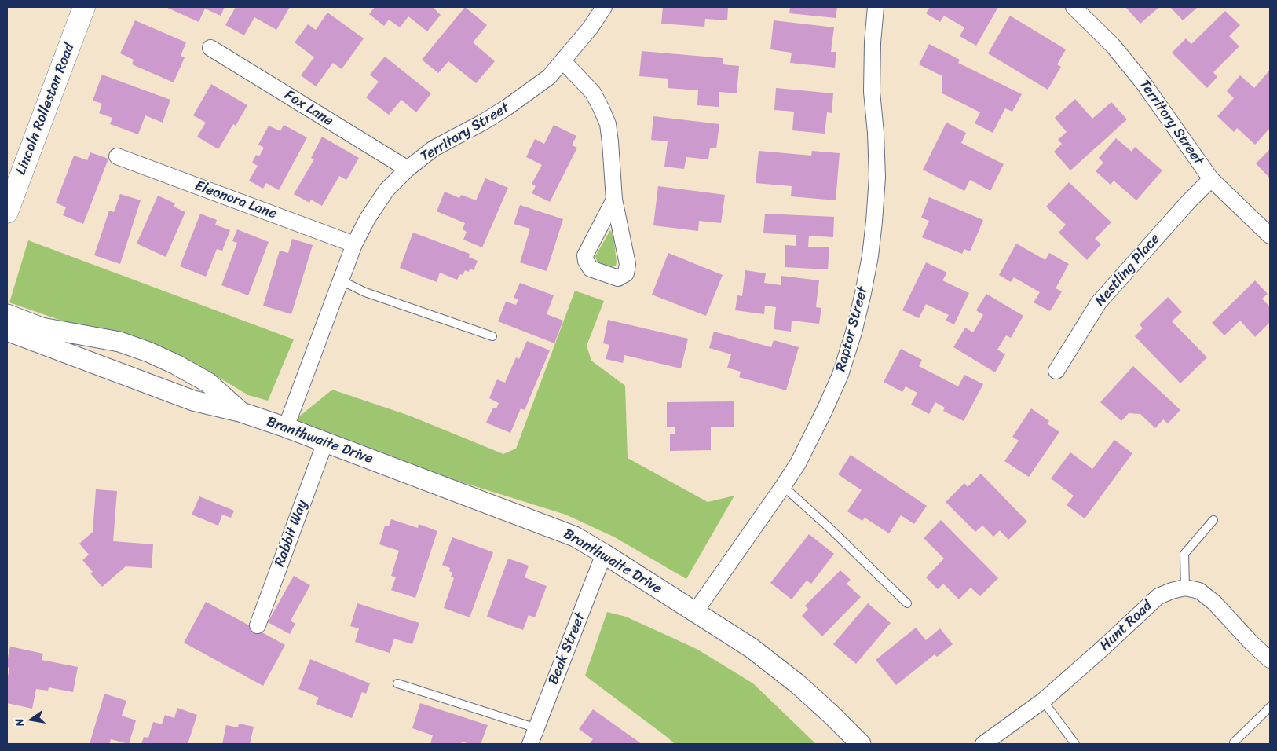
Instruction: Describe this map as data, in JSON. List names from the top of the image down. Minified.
{"streets":{"main road":["Lincoln Rolleston Road"],"street":["Fox Lane","Territory Street","Eleonora Lane","Nestling Place","Raptor Street","Branthwaite Drive","Rabbit Way","Hunt Road","Beak Street"]},"crossings":[["Fox Lane","Territory Street"],["Territory Street","Eleonora Lane"],["Territory Street","Nestling Place"],["Territory Street","Branthwaite Drive"],["Raptor Street","Branthwaite Drive"],["Branthwaite Drive","Rabbit Way"],["Branthwaite Drive","Beak Street"]],"north":"left"}
